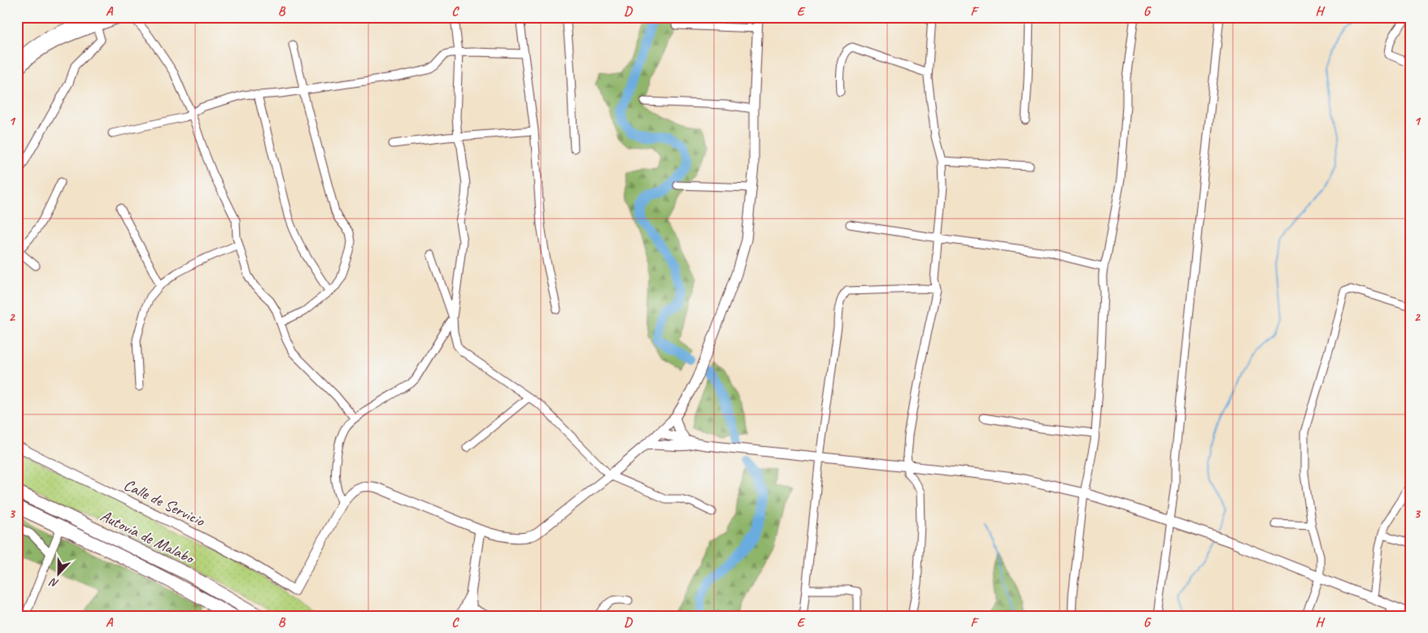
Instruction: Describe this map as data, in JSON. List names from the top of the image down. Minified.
{"streets":{"highway":["Autovía de Malabo"],"street":["Calle de Servicio"]},"north":"bottom","grid":{"columns":["A","B","C","D","E","F","G","H"],"rows":["1","2","3"]}}
